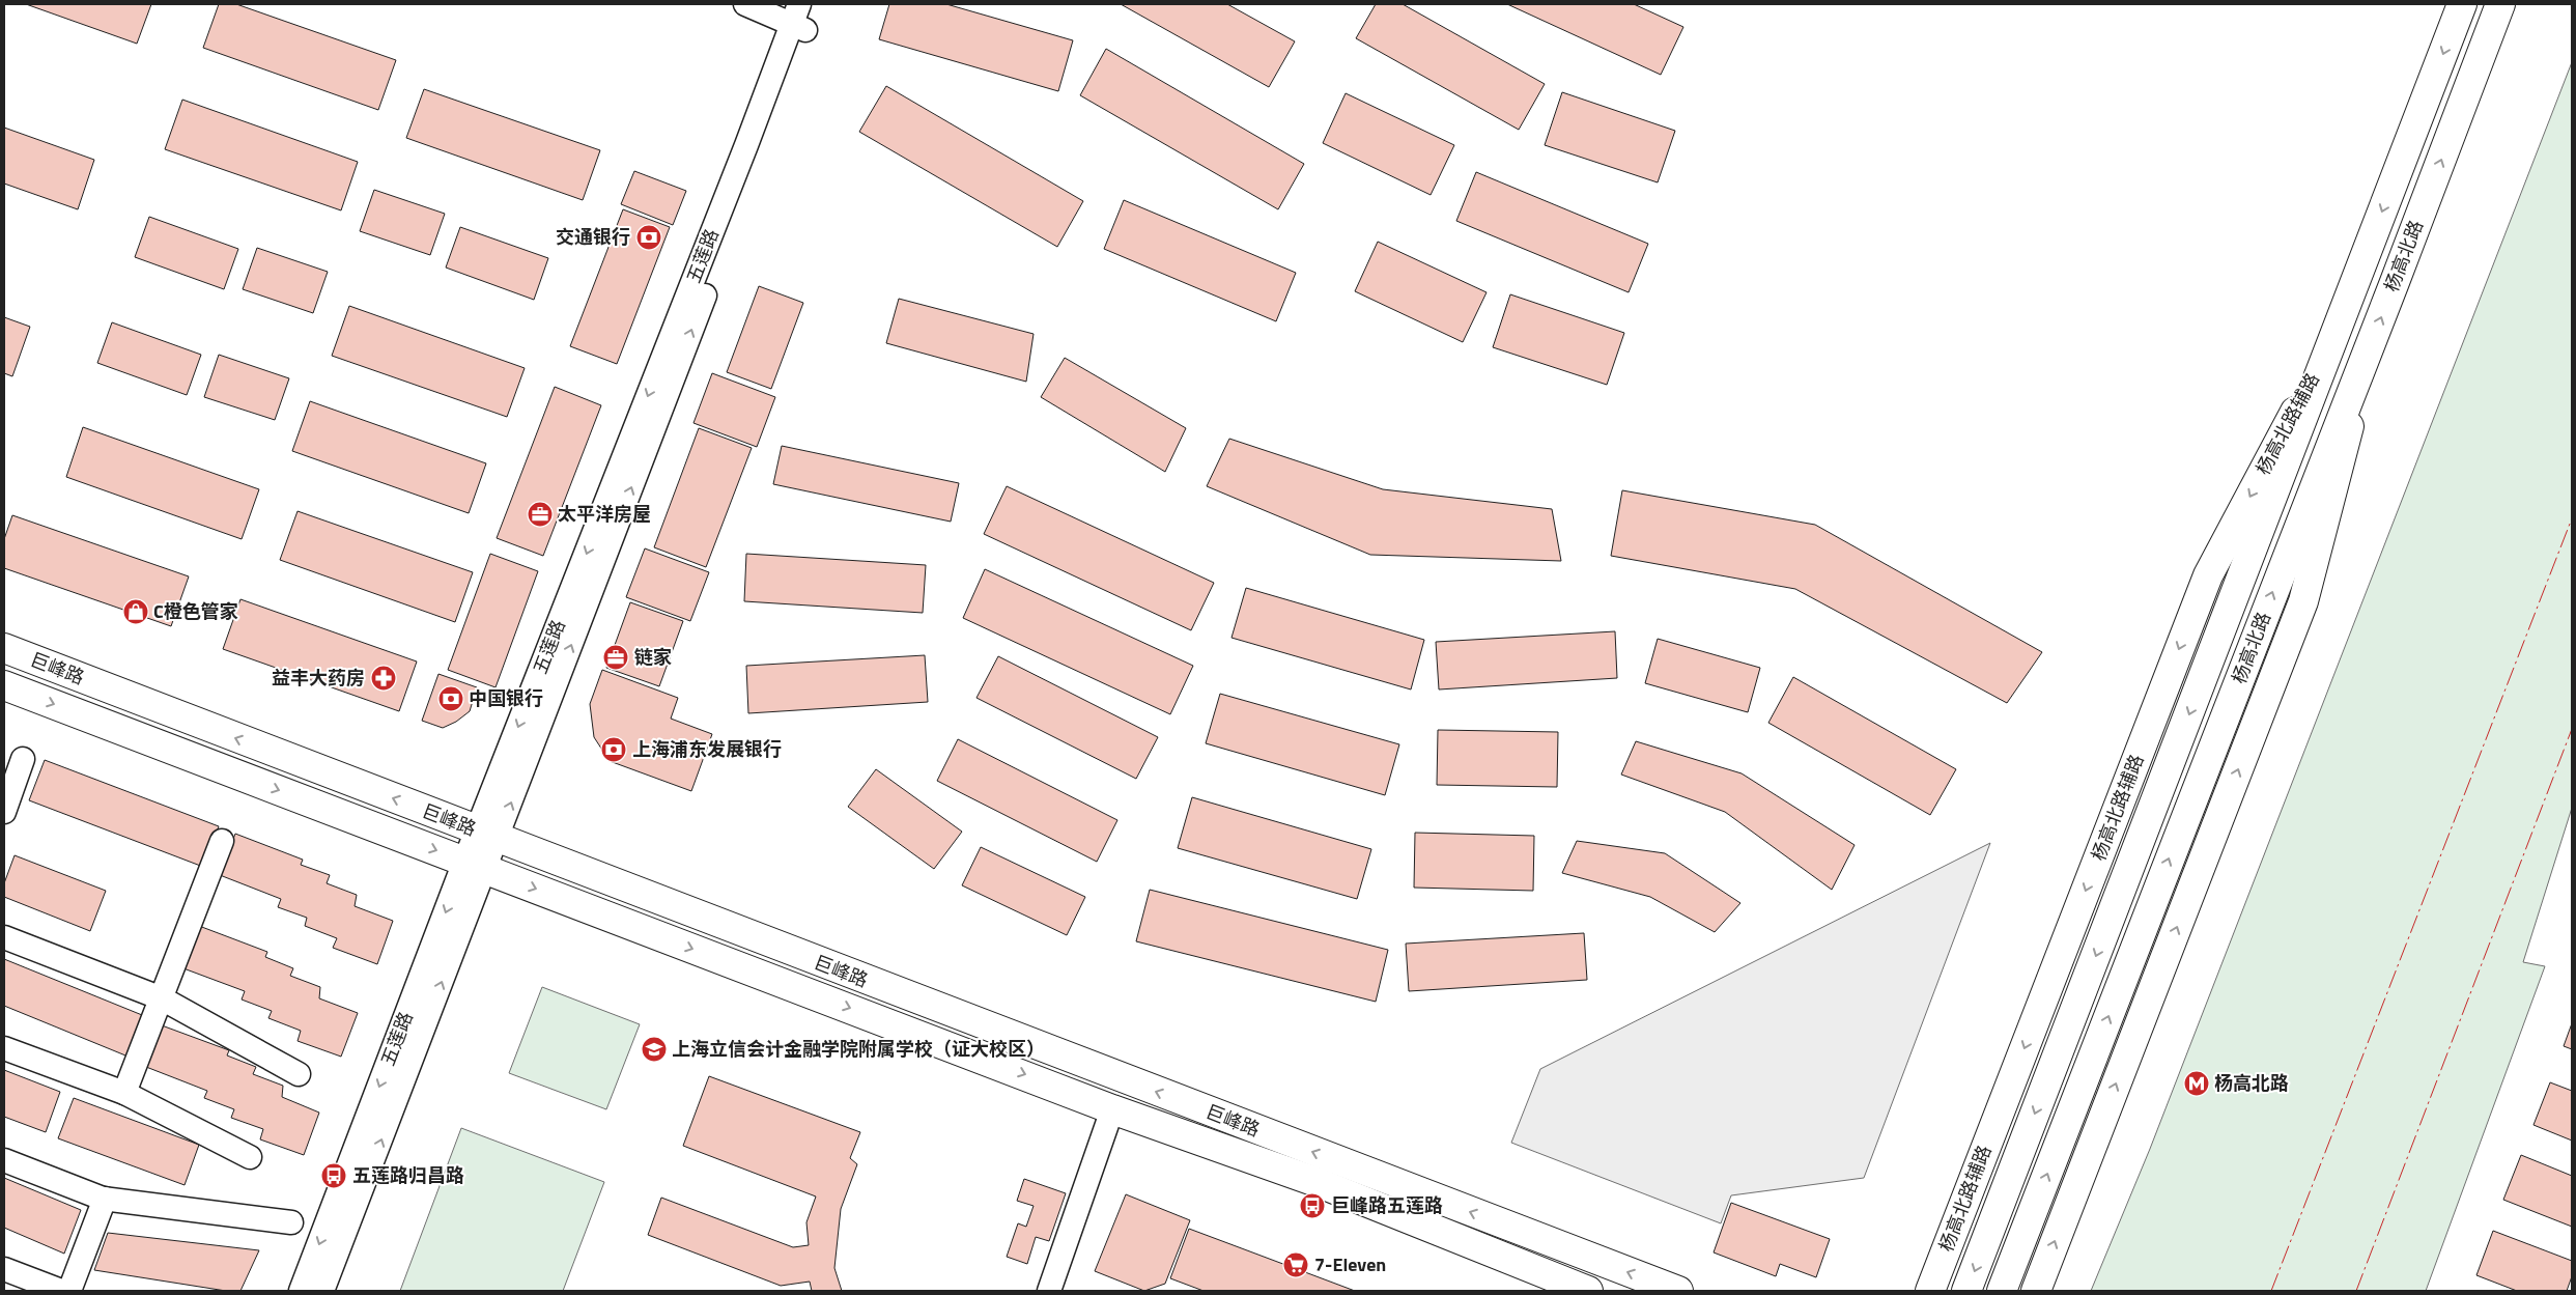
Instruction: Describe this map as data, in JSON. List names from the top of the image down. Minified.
{"streets":{"main road":["杨高北路","杨高北路辅路","巨峰路"],"street":["五莲路"]},"crossings":[["五莲路","巨峰路"],["杨高北路","杨高北路辅路"]],"places":{"bank":["交通银行","中国银行","上海浦东发展银行"],"office":["太平洋房屋","链家"],"shop":["C橙色管家"],"pharmacy":["益丰大药房"],"school or university":["上海立信会计金融学院附属学校（证大校区）"],"metro station":["杨高北路"],"bus stop":["五莲路归昌路","巨峰路五莲路"],"supermarket":["7-Eleven"]}}
